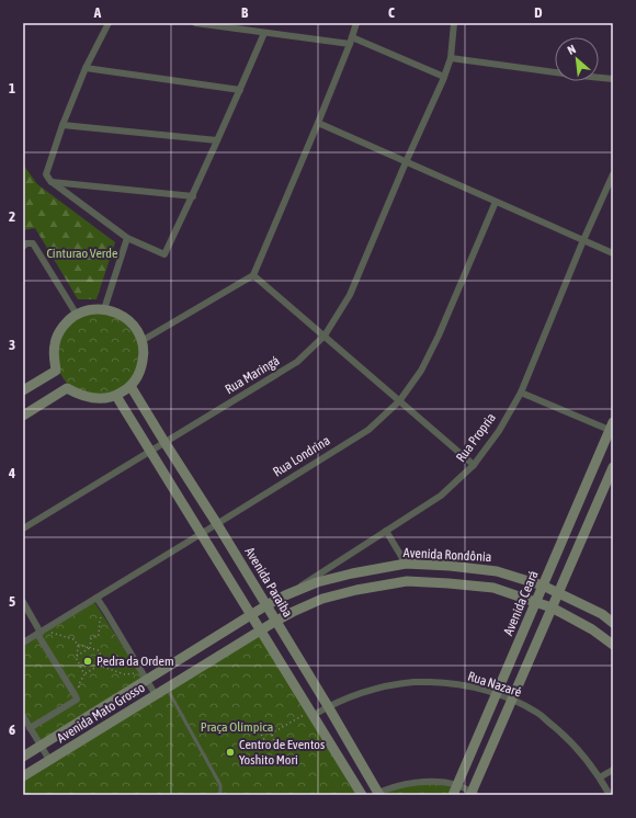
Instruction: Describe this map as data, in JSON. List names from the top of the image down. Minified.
{"streets":{"street":["Rua Maringá","Rua Propria","Rua Londrina","Avenida Rondônia","Avenida Paraíba","Avenida Ceará","Rua Nazaré","Avenida Mato Grosso"]},"crossings":[["Rua Maringá","Avenida Paraíba"],["Rua Propria","Avenida Rondônia"],["Rua Londrina","Avenida Paraíba"],["Avenida Rondônia","Avenida Paraíba"],["Avenida Rondônia","Avenida Ceará"],["Avenida Rondônia","Avenida Mato Grosso"],["Avenida Paraíba","Rua Nazaré"],["Avenida Ceará","Rua Nazaré"]],"parks":["Cinturao Verde","Praça Olímpica"],"places":["Pedra da Ordem","Centro de Eventos Yoshito Mori"],"north":"top left","grid":{"columns":["A","B","C","D"],"rows":["1","2","3","4","5","6"]}}
